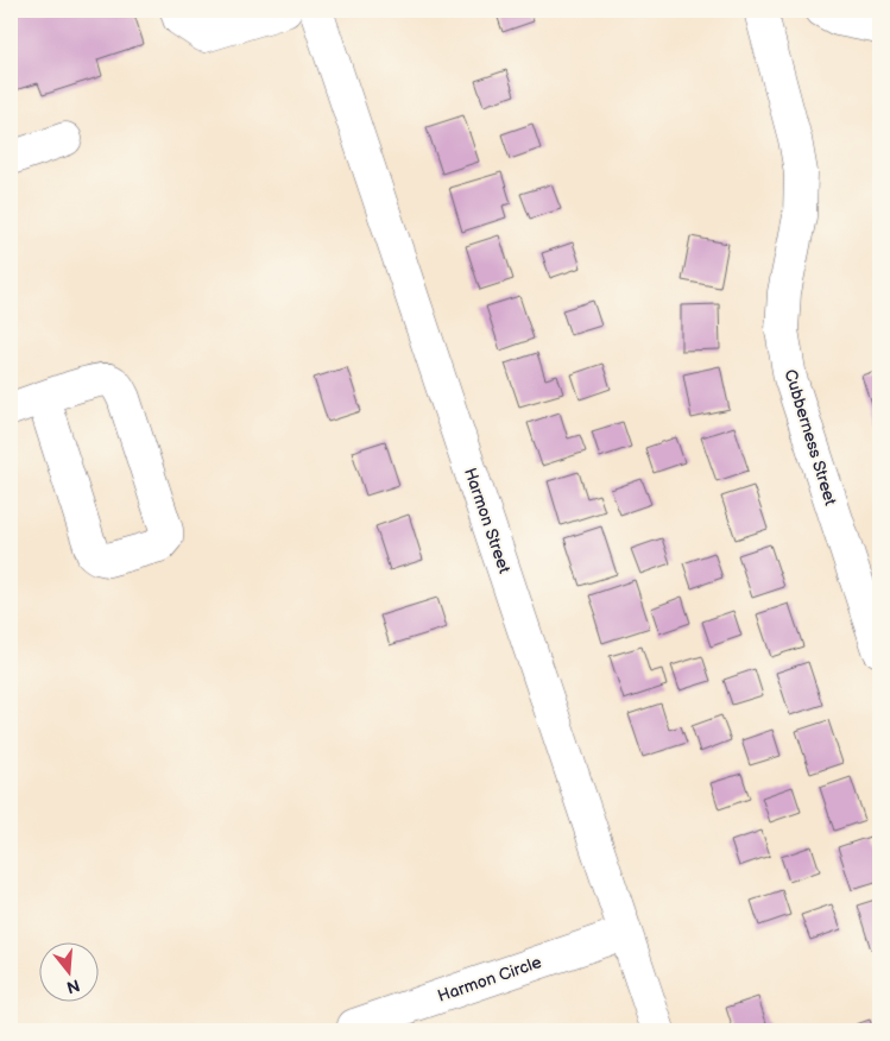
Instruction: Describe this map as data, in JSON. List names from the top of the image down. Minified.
{"streets":{"street":["Cubberness Street","Harmon Street","Harmon Circle"]},"crossings":[["Harmon Street","Harmon Circle"]],"north":"bottom"}
